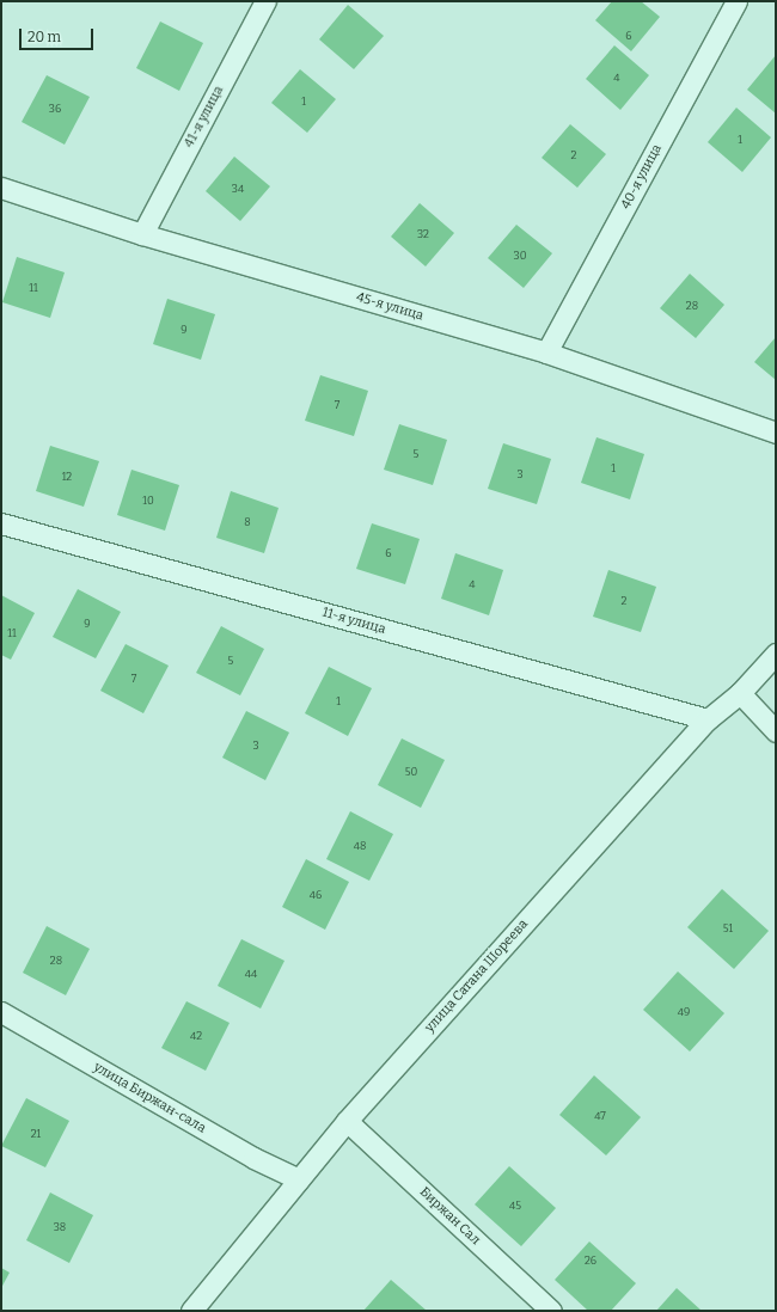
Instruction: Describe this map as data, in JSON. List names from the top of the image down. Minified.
{"streets":{"street":["41-я улица","40-я улица","45-я улица","11-я улица","улица Сатана Шореева","улица Биржан-сала","Биржан Сал"]},"crossings":[["41-я улица","45-я улица"],["40-я улица","45-я улица"],["11-я улица","улица Сатана Шореева"],["улица Сатана Шореева","улица Биржан-сала"],["улица Сатана Шореева","Биржан Сал"]],"house_numbers":["6","4","1","36","1","2","34","32","30","11","28","9","7","5","1","3","12","10","8","6","4","2","9","11","5","7","1","3","50","48","46","51","28","44","49","42","47","21","45","38","26"],"scale_bar":"20 m"}
